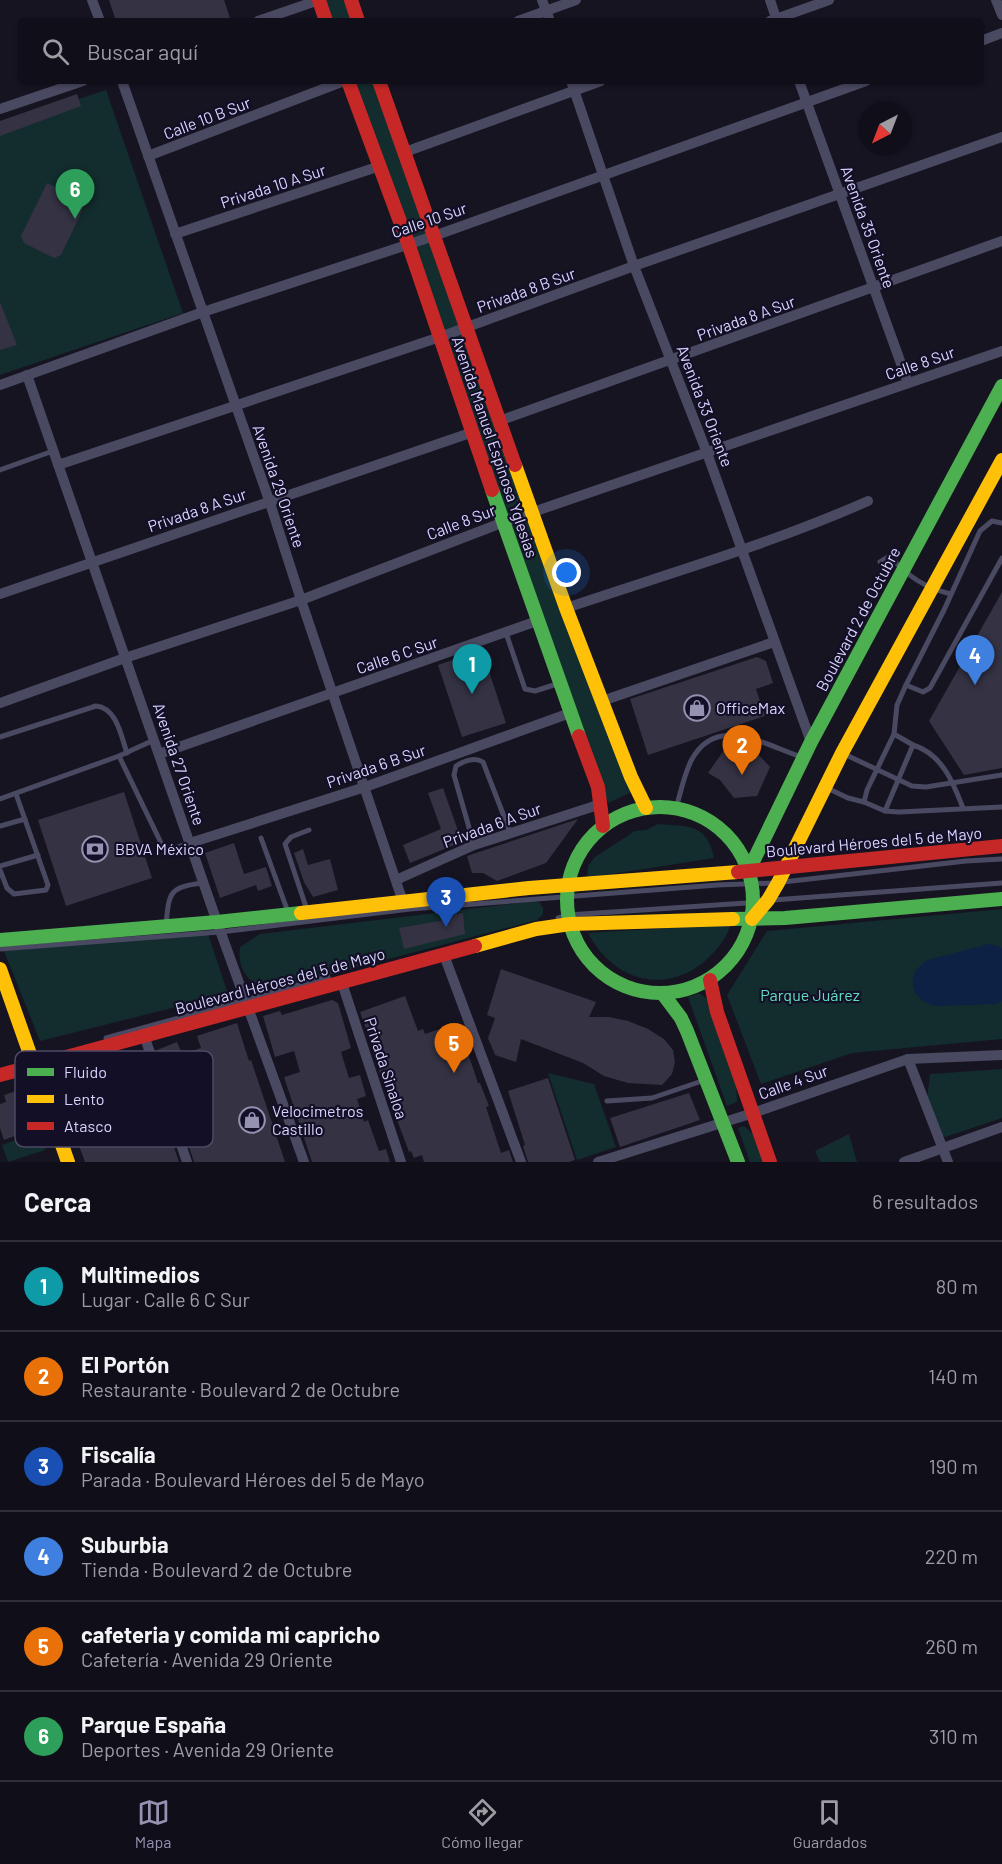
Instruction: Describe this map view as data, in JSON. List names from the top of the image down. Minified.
{"streets":{"main road":["Avenida Manuel Espinosa Yglesias","Boulevard 2 de Octubre","Boulevard Héroes del 5 de Mayo"],"street":["Calle 10 B Sur","Privada 10 A Sur","Calle 10 Sur","Avenida 35 Oriente","Privada 8 B Sur","Privada 8 A Sur","Calle 8 Sur","Avenida 33 Oriente","Avenida 29 Oriente","Calle 6 C Sur","Avenida 27 Oriente","Privada 6 B Sur","Privada 6 A Sur","Privada Sinaloa","Calle 4 Sur"]},"crossings":[["Calle 10 B Sur","Avenida 29 Oriente"],["Privada 10 A Sur","Avenida Manuel Espinosa Yglesias"],["Privada 10 A Sur","Avenida 29 Oriente"],["Calle 10 Sur","Avenida 35 Oriente"],["Calle 10 Sur","Avenida 33 Oriente"],["Calle 10 Sur","Avenida Manuel Espinosa Yglesias"],["Calle 10 Sur","Avenida 29 Oriente"],["Calle 10 Sur","Avenida 27 Oriente"],["Avenida 35 Oriente","Privada 8 B Sur"],["Avenida 35 Oriente","Privada 8 A Sur"],["Avenida 35 Oriente","Calle 8 Sur"],["Privada 8 B Sur","Avenida 33 Oriente"],["Privada 8 B Sur","Avenida Manuel Espinosa Yglesias"],["Privada 8 B Sur","Avenida 29 Oriente"],["Privada 8 B Sur","Avenida 27 Oriente"],["Privada 8 A Sur","Avenida 33 Oriente"],["Privada 8 A Sur","Avenida Manuel Espinosa Yglesias"],["Privada 8 A Sur","Avenida 29 Oriente"],["Privada 8 A Sur","Avenida 27 Oriente"],["Calle 8 Sur","Avenida 33 Oriente"],["Calle 8 Sur","Avenida Manuel Espinosa Yglesias"],["Calle 8 Sur","Avenida 29 Oriente"],["Calle 8 Sur","Avenida 27 Oriente"],["Avenida 33 Oriente","Boulevard 2 de Octubre"],["Avenida Manuel Espinosa Yglesias","Calle 6 C Sur"],["Avenida Manuel Espinosa Yglesias","Privada 6 B Sur"],["Avenida Manuel Espinosa Yglesias","Privada 6 A Sur"],["Avenida Manuel Espinosa Yglesias","Boulevard Héroes del 5 de Mayo"],["Avenida 29 Oriente","Calle 6 C Sur"],["Avenida 29 Oriente","Privada 6 B Sur"],["Avenida 29 Oriente","Privada 6 A Sur"],["Avenida 29 Oriente","Boulevard Héroes del 5 de Mayo"],["Boulevard 2 de Octubre","Boulevard Héroes del 5 de Mayo"],["Calle 6 C Sur","Avenida 27 Oriente"],["Avenida 27 Oriente","Privada 6 B Sur"],["Avenida 27 Oriente","Boulevard Héroes del 5 de Mayo"],["Boulevard Héroes del 5 de Mayo","Privada Sinaloa"]],"parks":["Parque Juárez"],"places":{"shop":["OfficeMax","Velocimetros Castillo"],"bank":["BBVA México"]},"legend":["Fluido","Lento","Atasco"],"north":"bottom left","page":{"search":"Buscar aquí","pins":["6","4","1","2","3","5"],"heading":["Cerca","6 resultados"],"list":[{"mark":"1","name":"Multimedios","note":"Lugar · Calle 6 C Sur","value":"80 m"},{"mark":"2","name":"El Portón","note":"Restaurante · Boulevard 2 de Octubre","value":"140 m"},{"mark":"3","name":"Fiscalía","note":"Parada · Boulevard Héroes del 5 de Mayo","value":"190 m"},{"mark":"4","name":"Suburbia","note":"Tienda · Boulevard 2 de Octubre","value":"220 m"},{"mark":"5","name":"cafeteria y comida mi capricho","note":"Cafetería · Avenida 29 Oriente","value":"260 m"},{"mark":"6","name":"Parque España","note":"Deportes · Avenida 29 Oriente","value":"310 m"}],"nav":["Mapa","Cómo llegar","Guardados"]}}
